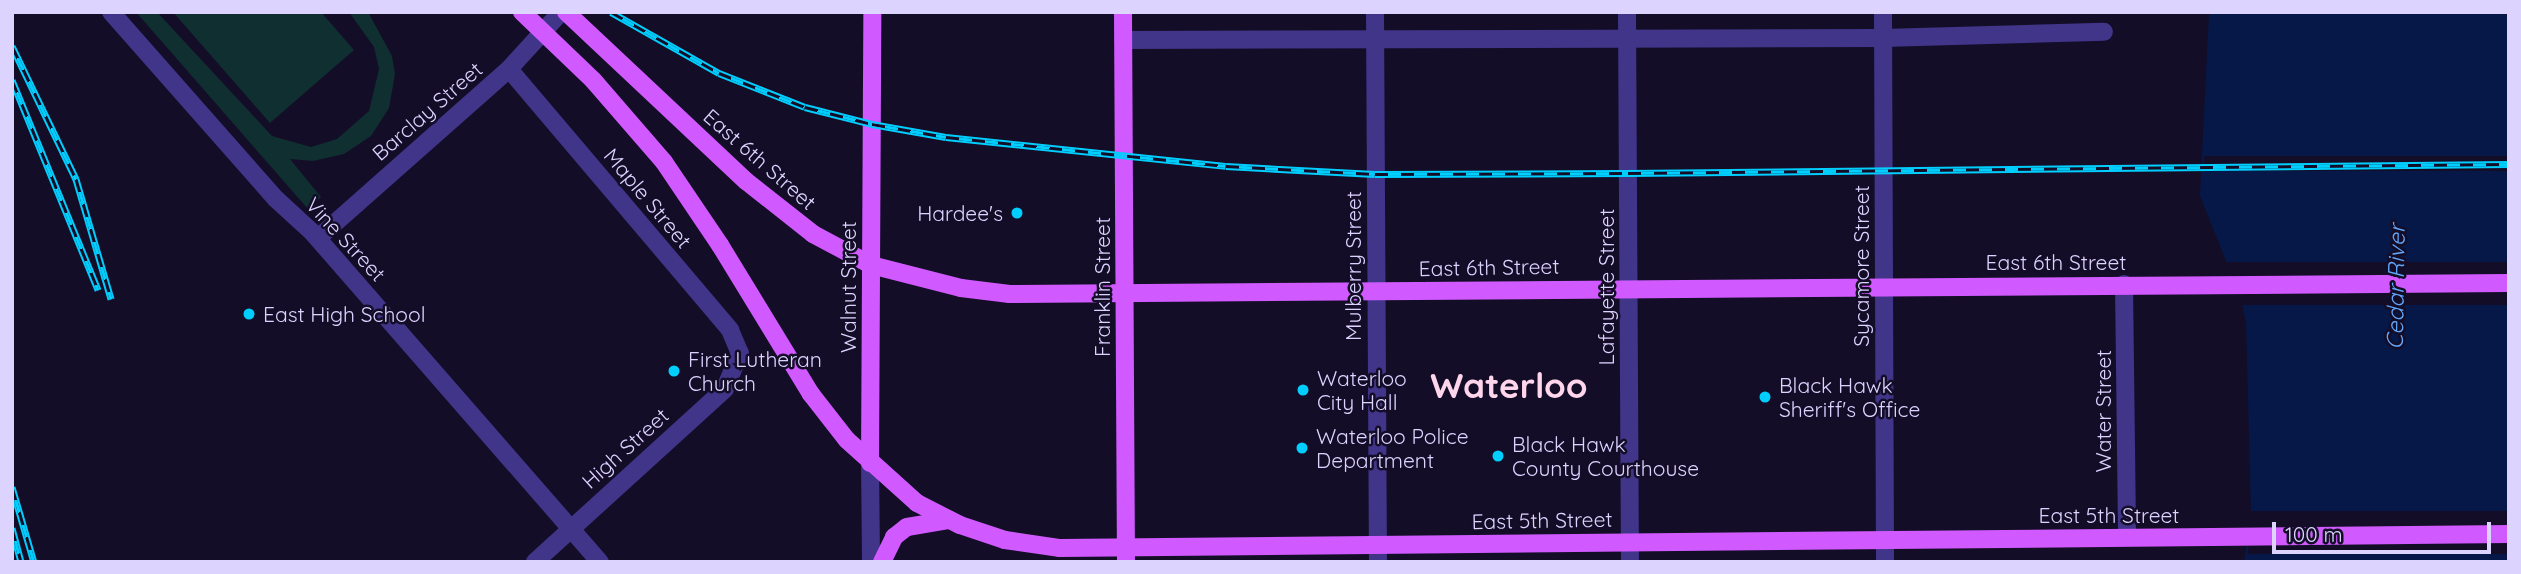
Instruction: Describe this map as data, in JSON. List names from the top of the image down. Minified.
{"streets":{"main road":["East 6th Street","Walnut Street","Franklin Street","East 5th Street"],"street":["Barclay Street","Maple Street","Vine Street","Mulberry Street","Sycamore Street","Lafayette Street","Water Street","High Street"]},"crossings":[["Barclay Street","East 6th Street"],["Barclay Street","Maple Street"],["Barclay Street","Vine Street"],["Barclay Street","East 5th Street"],["East 6th Street","Mulberry Street"],["East 6th Street","Sycamore Street"],["East 6th Street","Walnut Street"],["East 6th Street","Franklin Street"],["East 6th Street","Lafayette Street"],["East 6th Street","Water Street"],["Maple Street","High Street"],["Vine Street","High Street"],["Mulberry Street","East 5th Street"],["Sycamore Street","East 5th Street"],["Walnut Street","East 5th Street"],["Franklin Street","East 5th Street"],["Lafayette Street","East 5th Street"],["Water Street","East 5th Street"]],"districts":["Waterloo"],"water":["Cedar River"],"places":["Hardee's","East High School","First Lutheran Church","Waterloo City Hall","Black Hawk Sheriff's Office","Waterloo Police Department","Black Hawk County Courthouse"],"scale_bar":"100 m"}
